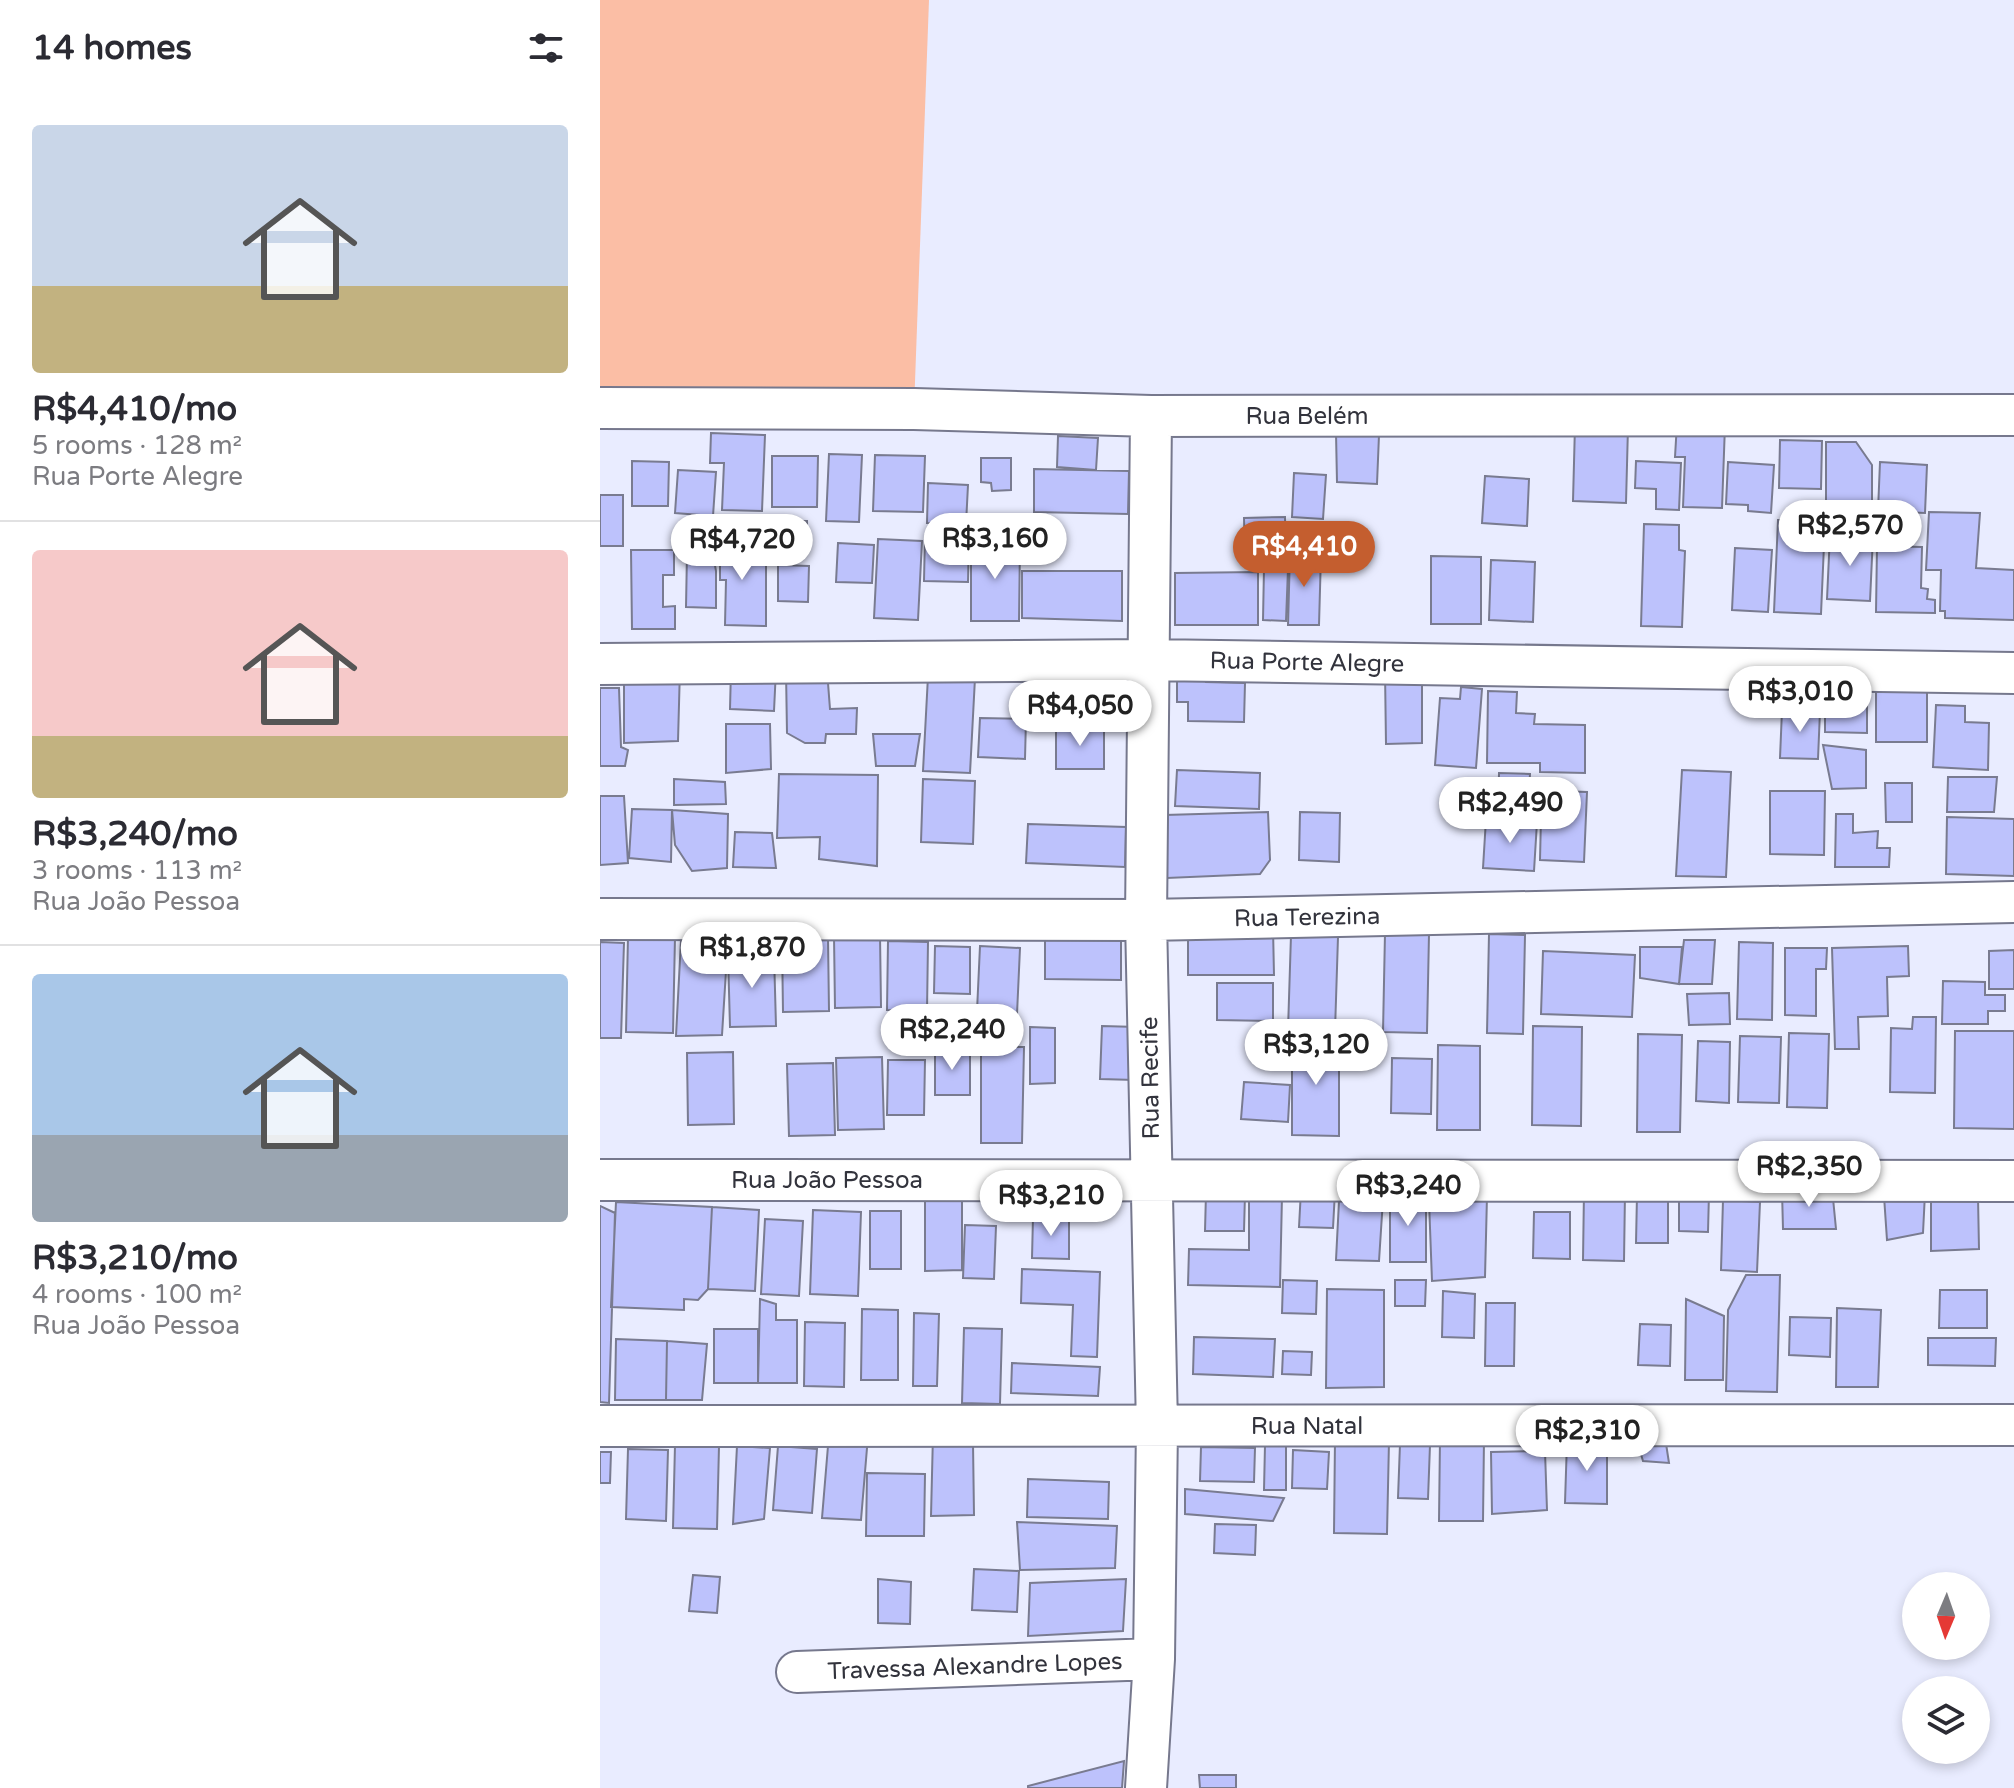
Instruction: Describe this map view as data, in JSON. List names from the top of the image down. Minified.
{"streets":{"street":["Rua Belém","Rua Porte Alegre","Rua Terezina","Rua Recife","Rua João Pessoa","Rua Natal","Travessa Alexandre Lopes"]},"crossings":[["Rua Belém","Rua Recife"],["Rua Porte Alegre","Rua Recife"],["Rua Terezina","Rua Recife"],["Rua Recife","Rua João Pessoa"],["Rua Recife","Rua Natal"],["Rua Recife","Travessa Alexandre Lopes"]],"north":"bottom","page":{"heading":"14 homes","list":[{"name":"R$4,410/mo","note":"5 rooms · 128 m² · Rua Porte Alegre"},{"name":"R$3,240/mo","note":"3 rooms · 113 m² · Rua João Pessoa"},{"name":"R$3,210/mo","note":"4 rooms · 100 m² · Rua João Pessoa"}],"price":["R$2,570","R$3,160","R$4,720","R$4,410","R$3,010","R$4,050","R$2,490","R$1,870","R$2,240","R$3,120","R$2,350","R$3,240","R$3,210","R$2,310"]}}
